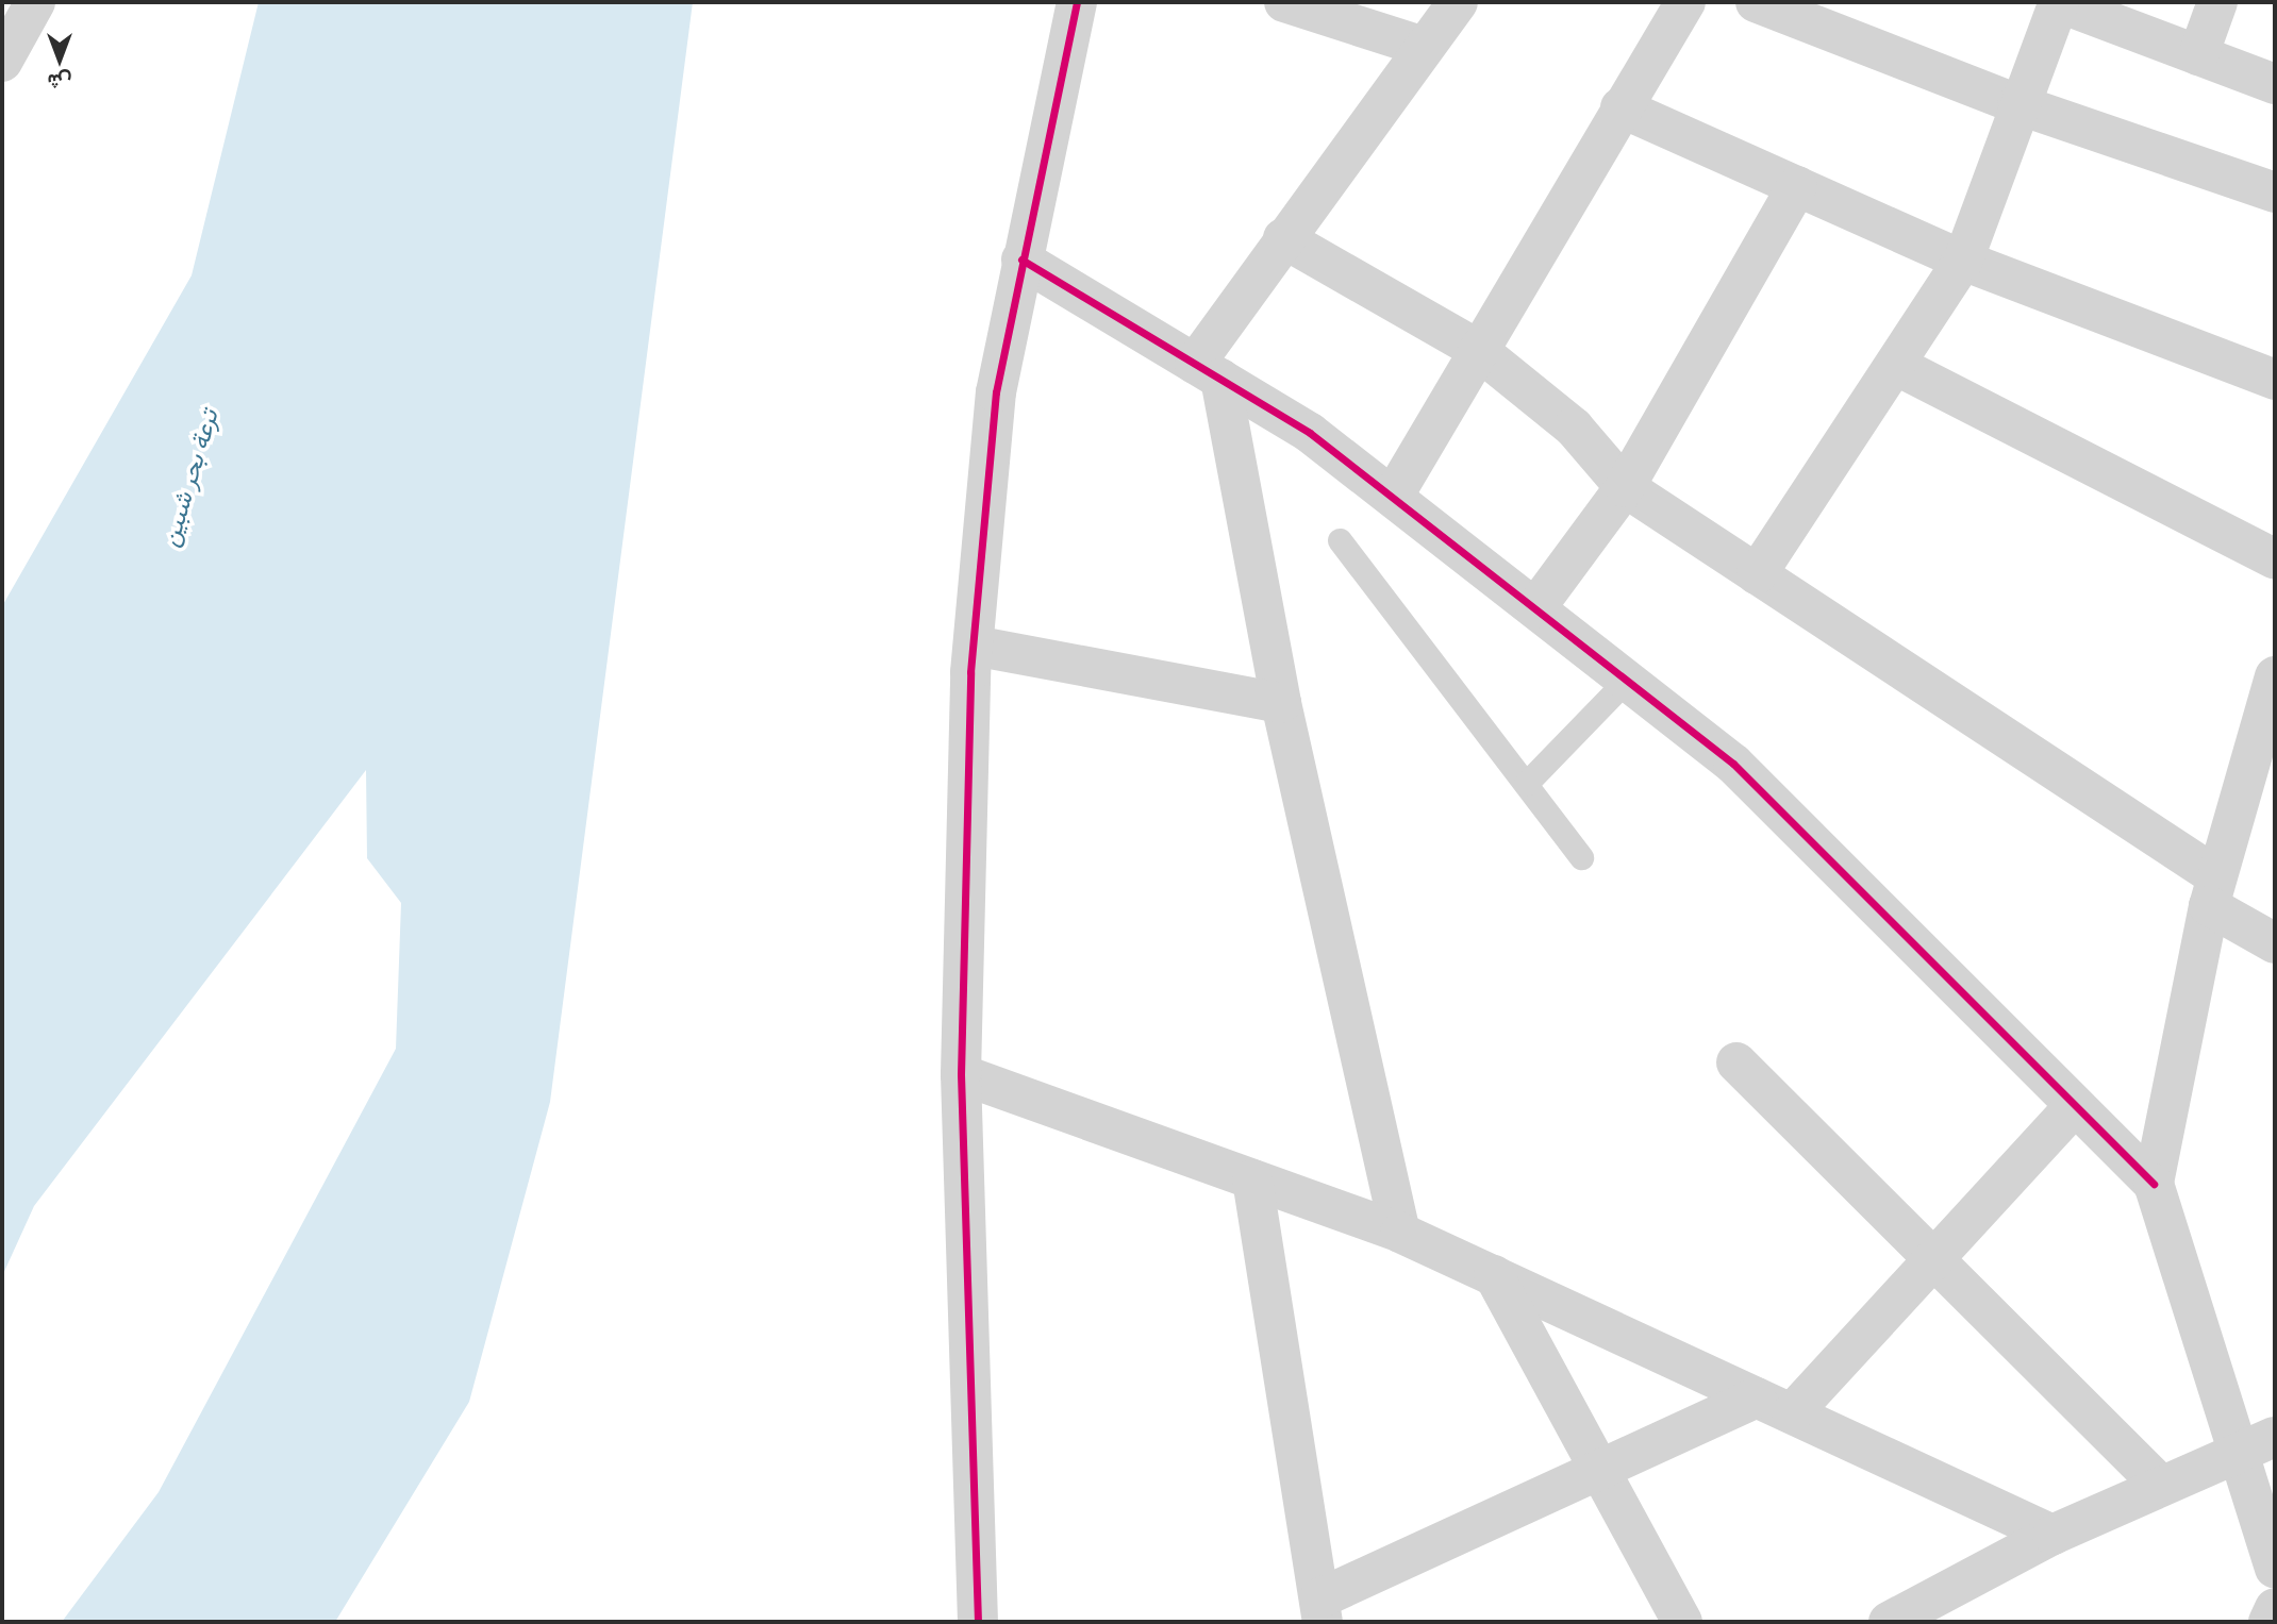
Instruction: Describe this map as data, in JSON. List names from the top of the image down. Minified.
{"water":["ترعة بحر شبين"],"north":"bottom"}
